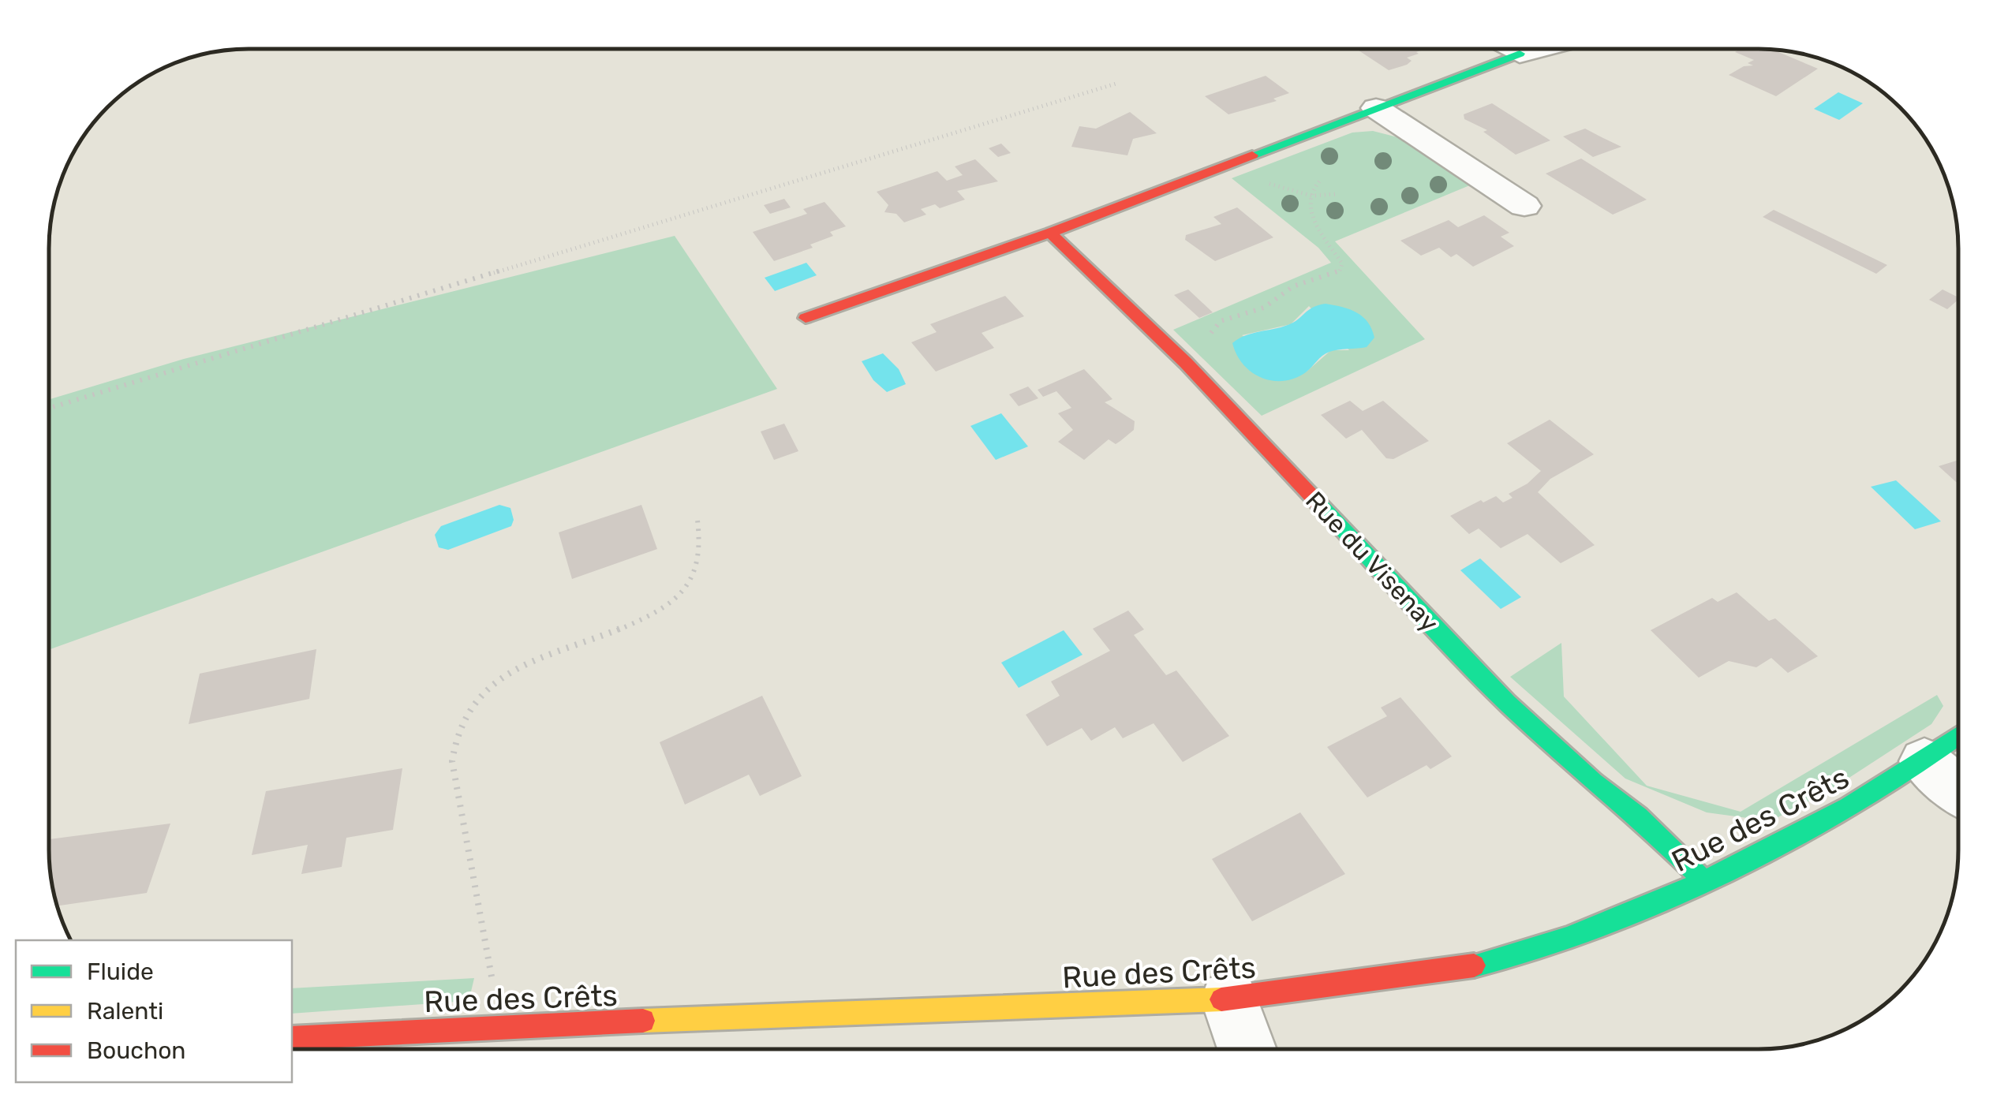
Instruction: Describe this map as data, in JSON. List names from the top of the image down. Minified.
{"streets":{"street":["Rue du Visenay","Rue des Crêts"]},"crossings":[["Rue du Visenay","Rue des Crêts"]],"legend":["Fluide","Ralenti","Bouchon"]}
